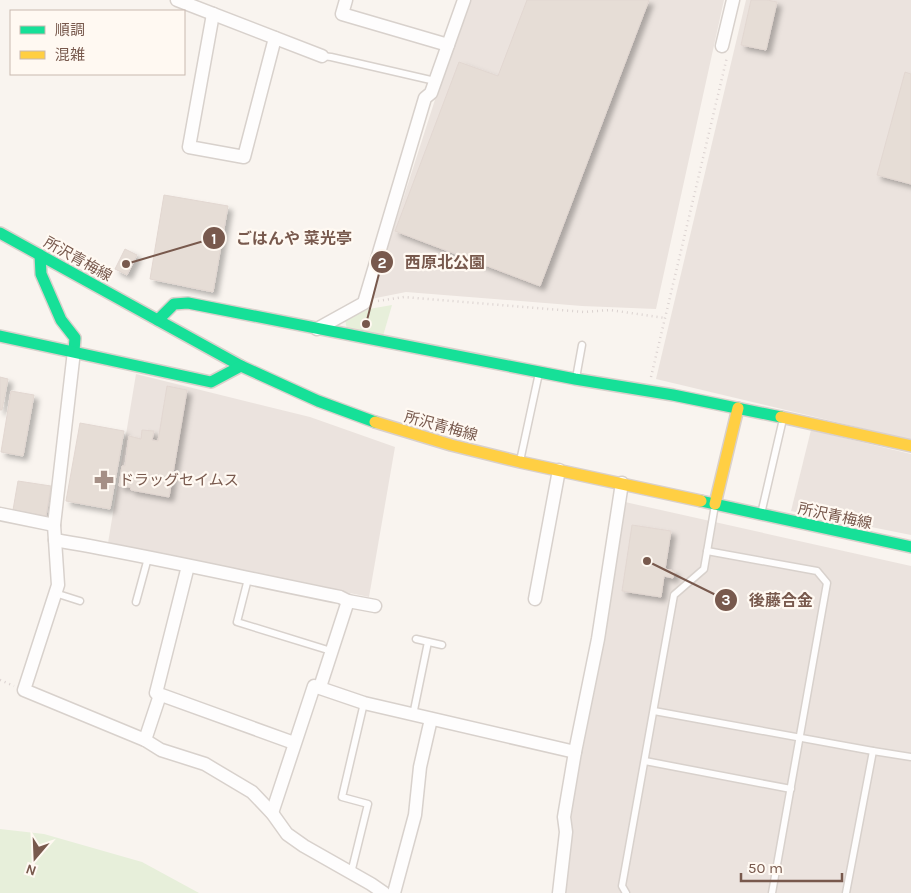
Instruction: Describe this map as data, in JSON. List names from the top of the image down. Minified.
{"streets":{"street":["所沢青梅線"]},"places":{"other":["ごはんや 菜光亭","西原北公園","後藤合金"],"pharmacy":["ドラッグセイムス"]},"legend":["順調","混雑"],"scale_bar":"50 m","north":"bottom"}
